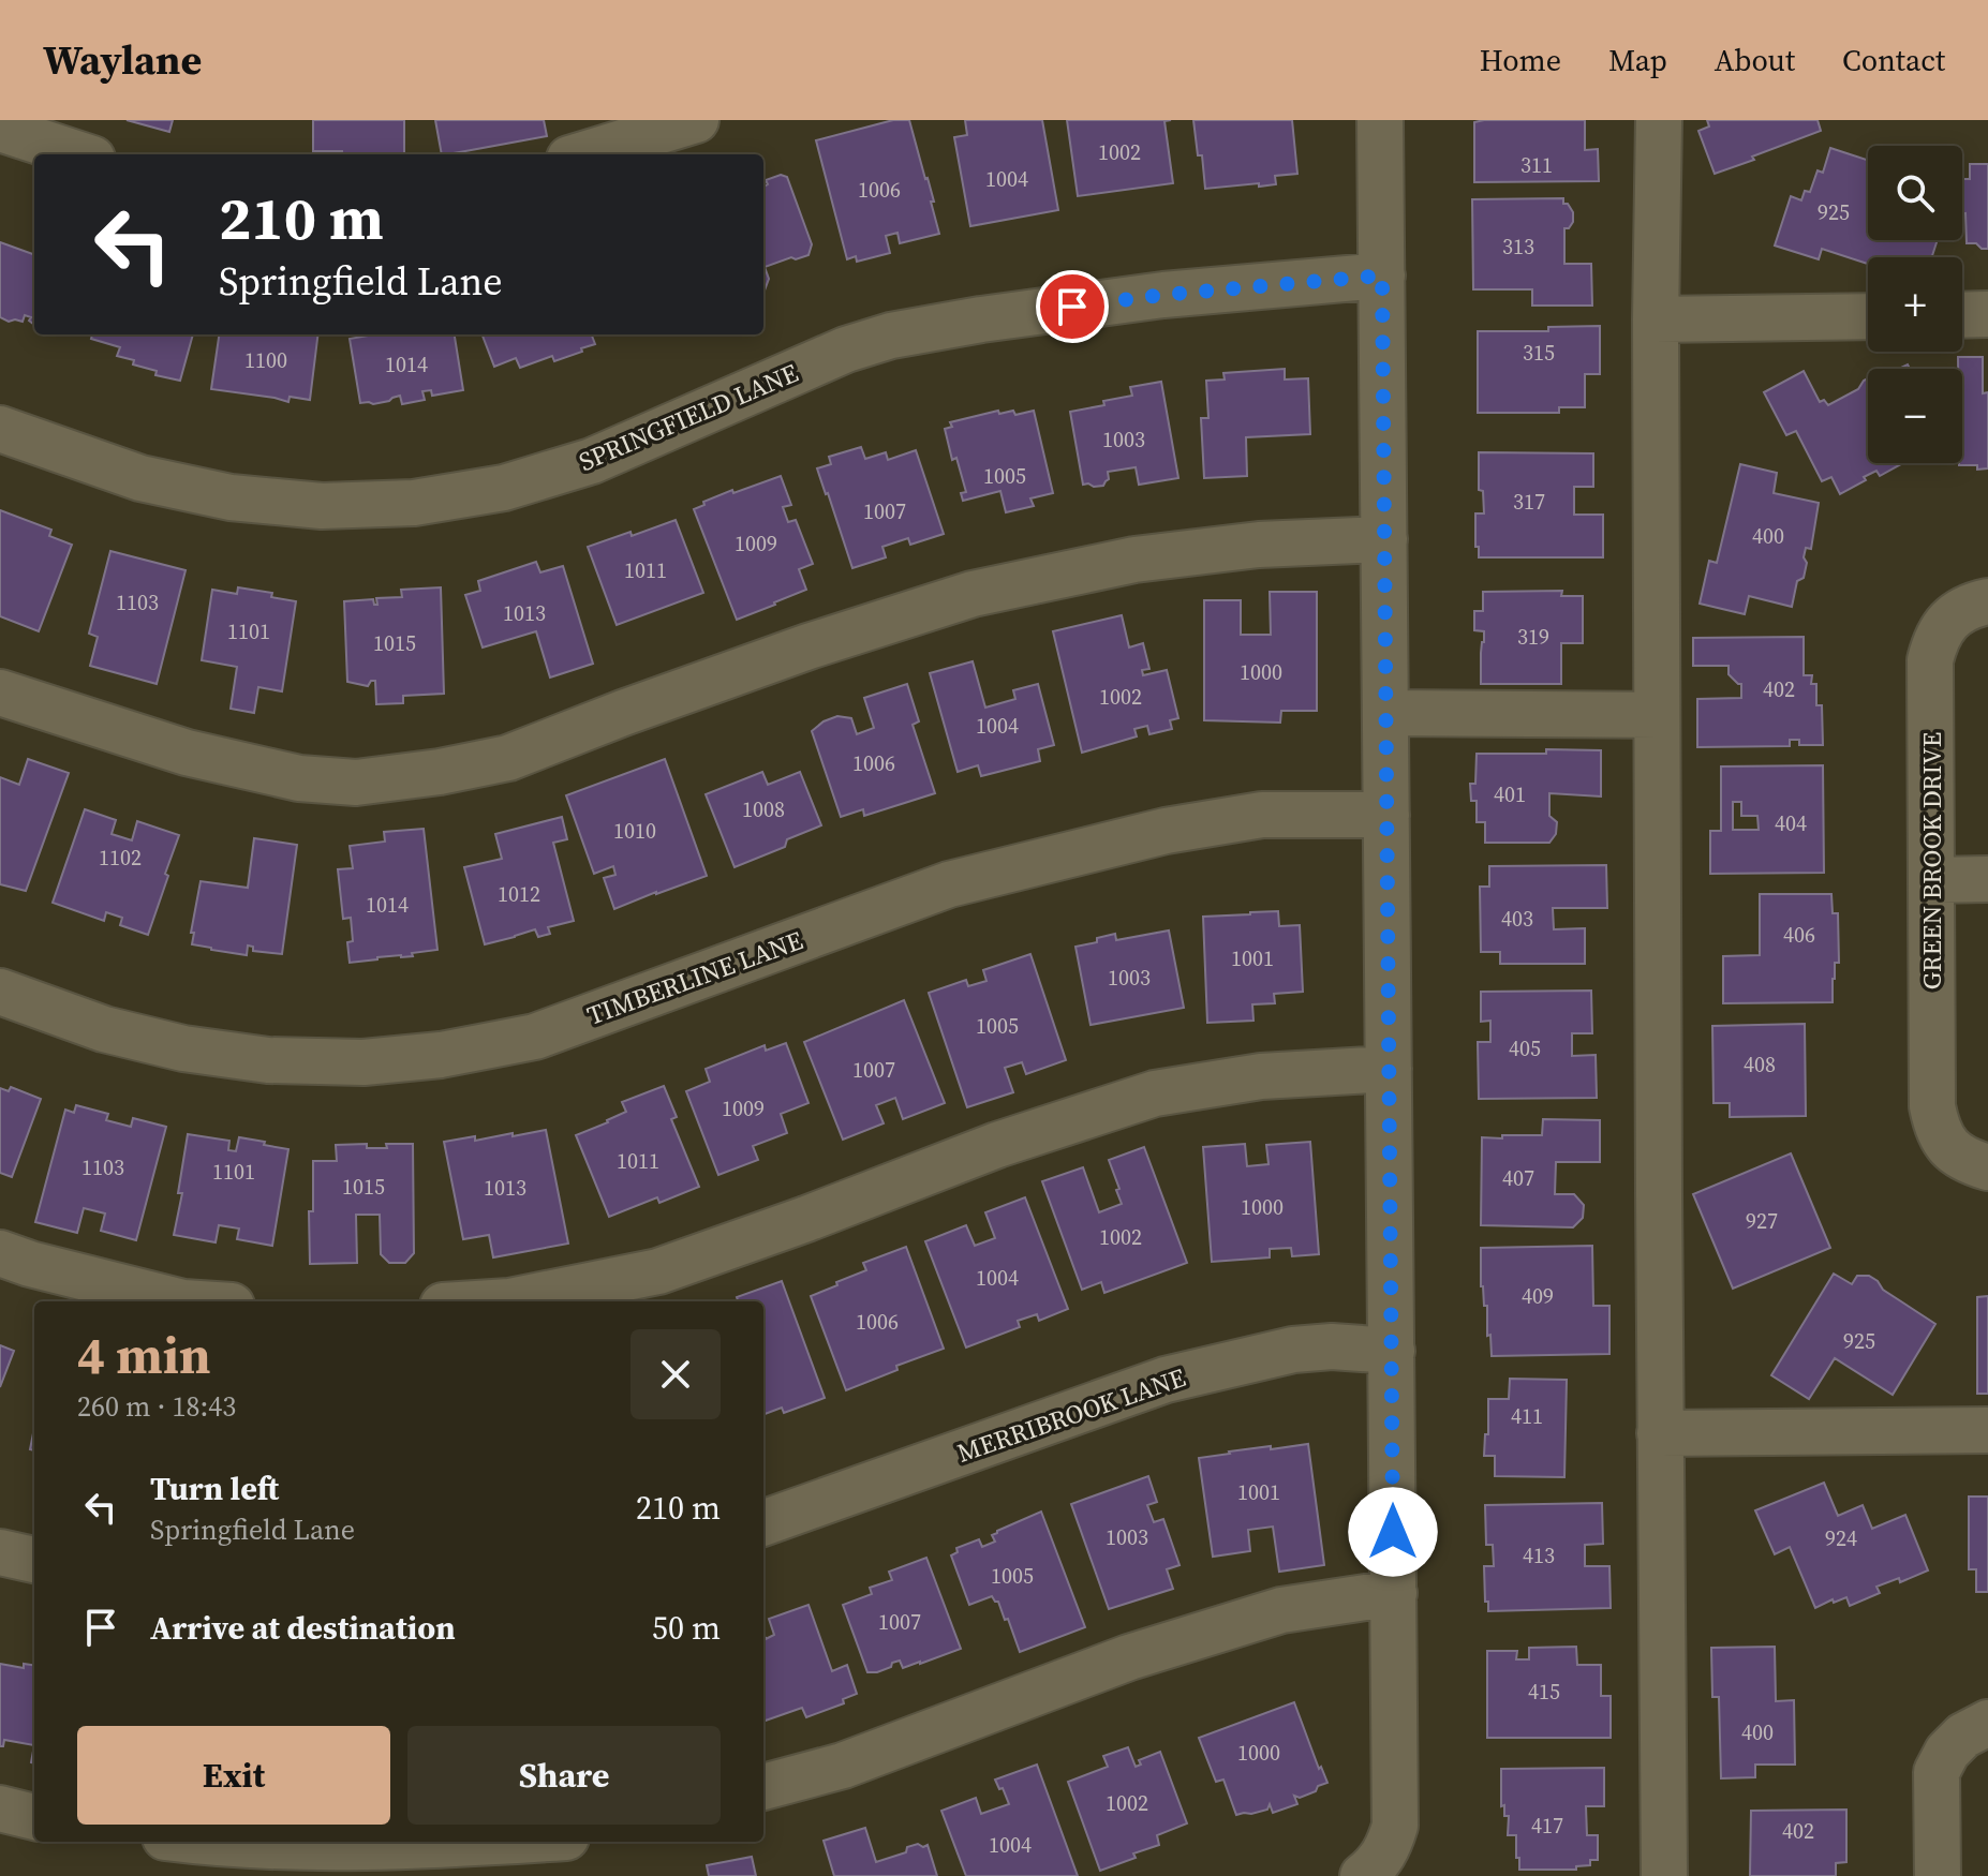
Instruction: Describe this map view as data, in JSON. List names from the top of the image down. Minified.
{"streets":{"street":["SPRINGFIELD LANE","GREEN BROOK DRIVE","TIMBERLINE LANE","MERRIBROOK LANE"]},"house_numbers":["1002","311","1004","1006","925","313","315","1100","1014","1003","1005","317","1007","400","1009","1011","1103","1013","1101","319","1015","1000","402","1002","1004","1006","401","1008","404","1010","1102","1012","1014","403","406","1001","1003","1005","405","408","1007","1009","1011","1103","1101","407","1015","1013","1000","927","1002","1004","409","1006","925","411","1001","1003","924","413","1005","1007","415","400","1000","1002","417","402","1004"],"page":{"header":"Waylane","nav":["Home","Map","About","Contact"],"map_buttons":["+","−"],"turn":["210 m","Springfield Lane"],"heading":["4 min","260 m · 18:43"],"list":[{"name":"Turn left","note":"Springfield Lane","value":"210 m"},{"name":"Arrive at destination","value":"50 m"}],"buttons":["Exit","Share"]}}
